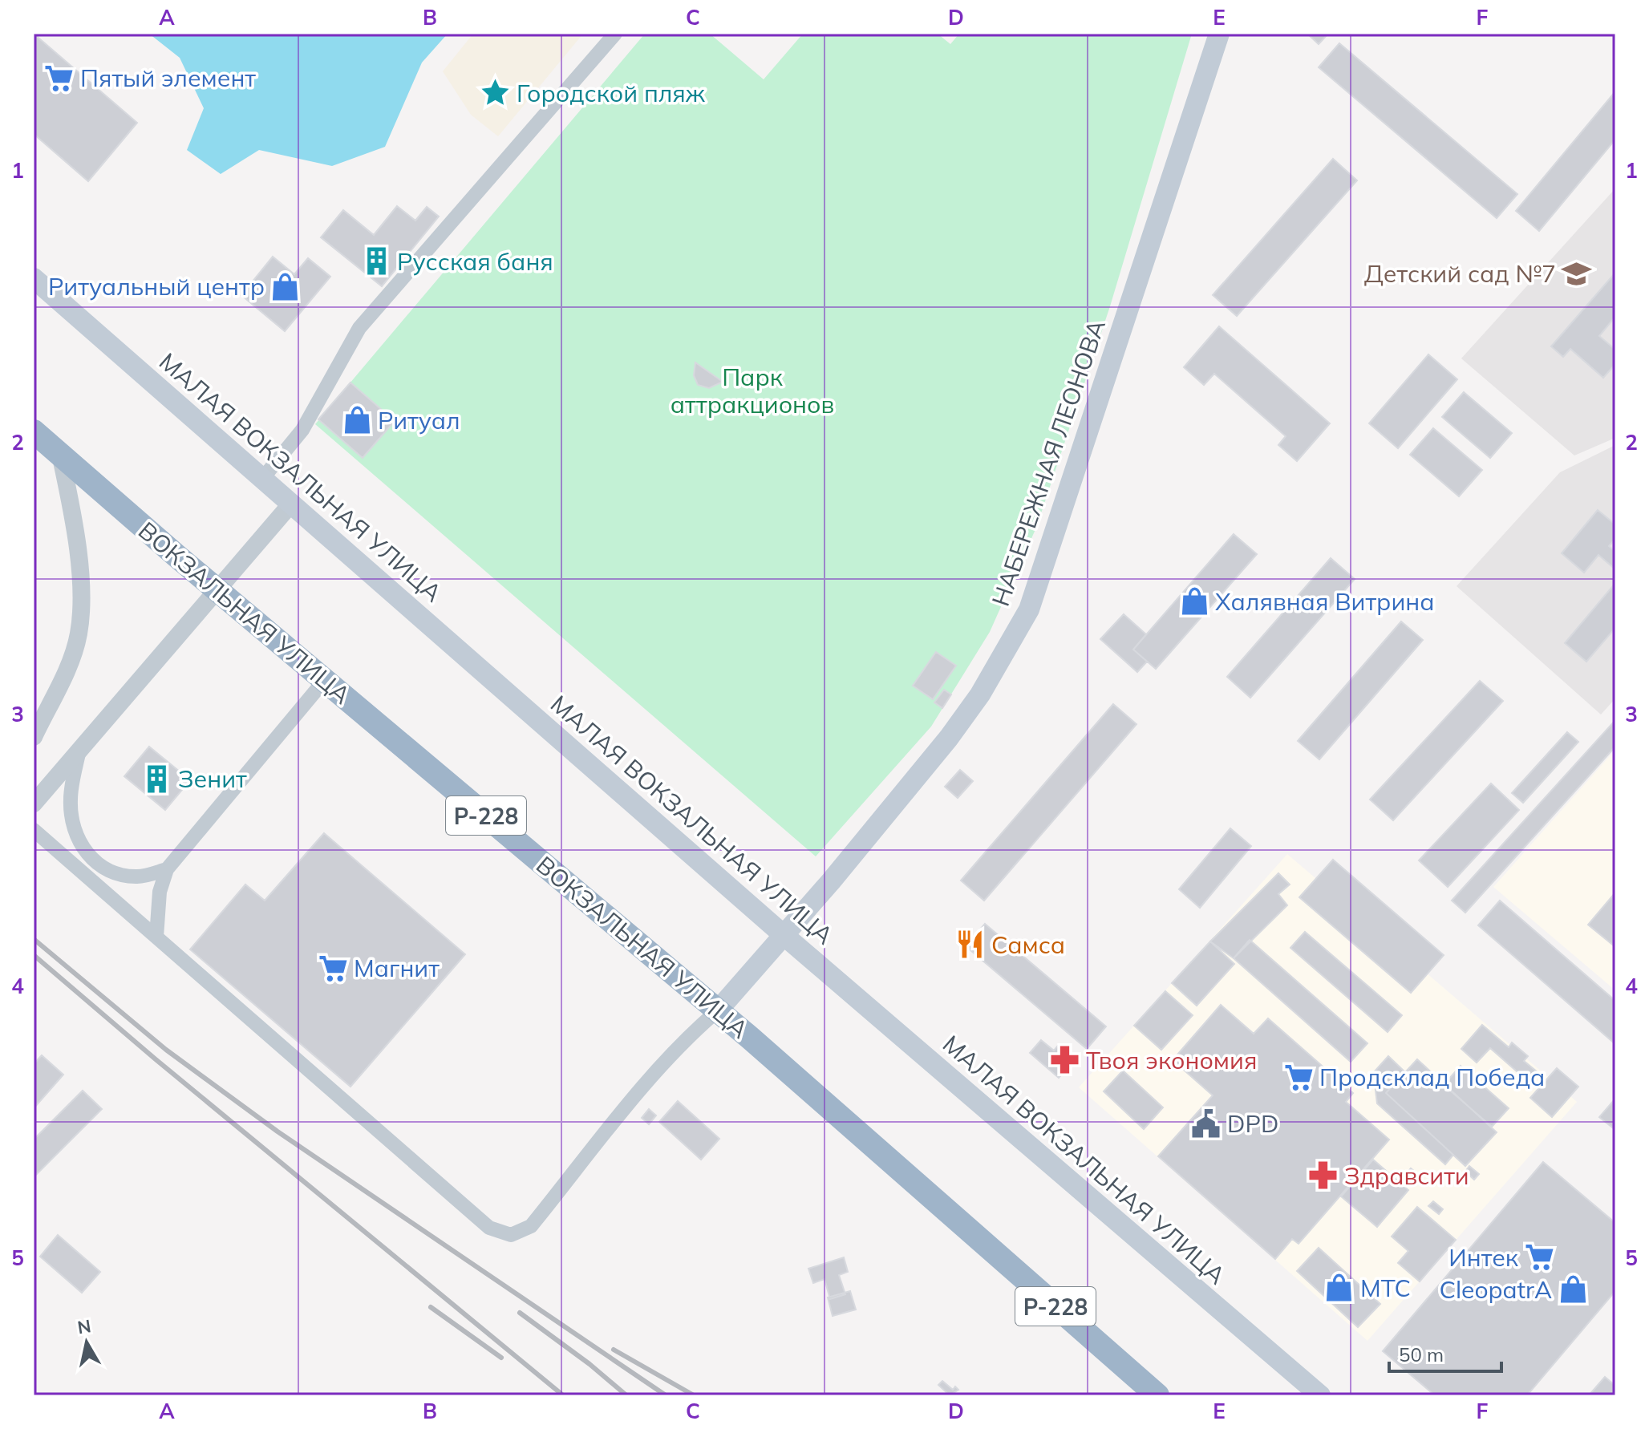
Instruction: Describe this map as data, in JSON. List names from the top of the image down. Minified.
{"streets":{"highway":["ВОКЗАЛЬНАЯ УЛИЦА","Р-228"],"main road":["НАБЕРЕЖНАЯ ЛЕОНОВА","МАЛАЯ ВОКЗАЛЬНАЯ УЛИЦА"]},"crossings":[["НАБЕРЕЖНАЯ ЛЕОНОВА","МАЛАЯ ВОКЗАЛЬНАЯ УЛИЦА"],["НАБЕРЕЖНАЯ ЛЕОНОВА","ВОКЗАЛЬНАЯ УЛИЦА"]],"parks":["Парк аттракционов"],"places":{"supermarket":["Пятый элемент","Магнит","Продсклад Победа","Интек"],"place":["Городской пляж"],"building":["Русская баня","Зенит"],"school or university":["Детский сад №7"],"shop":["Ритуальный центр","Ритуал","Халявная Витрина","МТС","CleopatrA"],"restaurant":["Самса"],"pharmacy":["Твоя экономия","Здравсити"],"public building":["DPD"]},"scale_bar":"50 m","north":"top","grid":{"columns":["A","B","C","D","E","F"],"rows":["1","2","3","4","5"]}}
